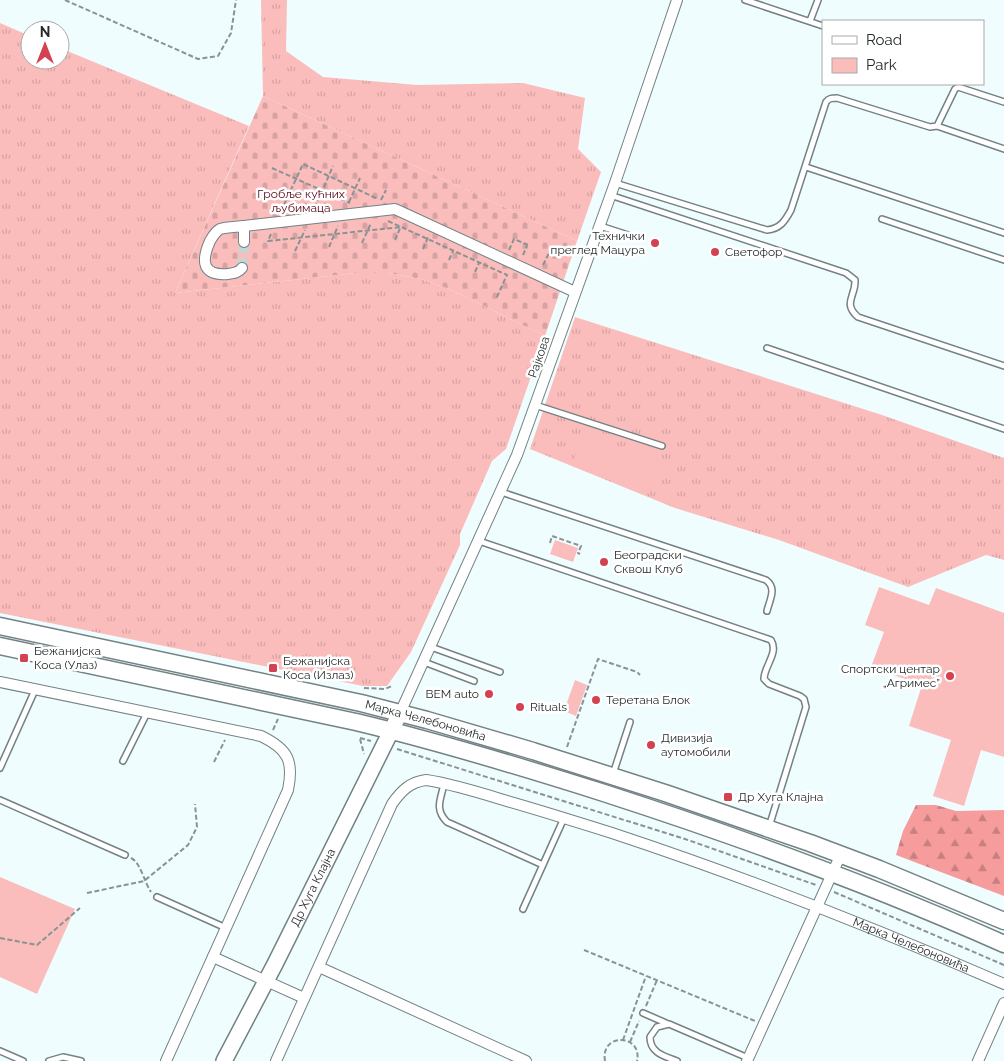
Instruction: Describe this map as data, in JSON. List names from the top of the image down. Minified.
{"streets":{"main road":["Марка Челебоновића","Др Хуга Клајна"],"street":["Рајкова"]},"crossings":[["Рајкова","Марка Челебоновића"],["Рајкова","Др Хуга Клајна"],["Марка Челебоновића","Др Хуга Клајна"]],"parks":["Гробље кућних љубимаца"],"places":{"other":["Технички преглед Мацура","Светофор","Београдски Сквош Клуб","Спортски центар „Агримес”","BEM auto","Теретана Блок","Rituals","Дивизија аутомобили"],"transit":["Бежанијска Коса (Улаз)","Бежанијска Коса (Излаз)","Др Хуга Клајна"]},"legend":["Road","Park"],"north":"top"}
